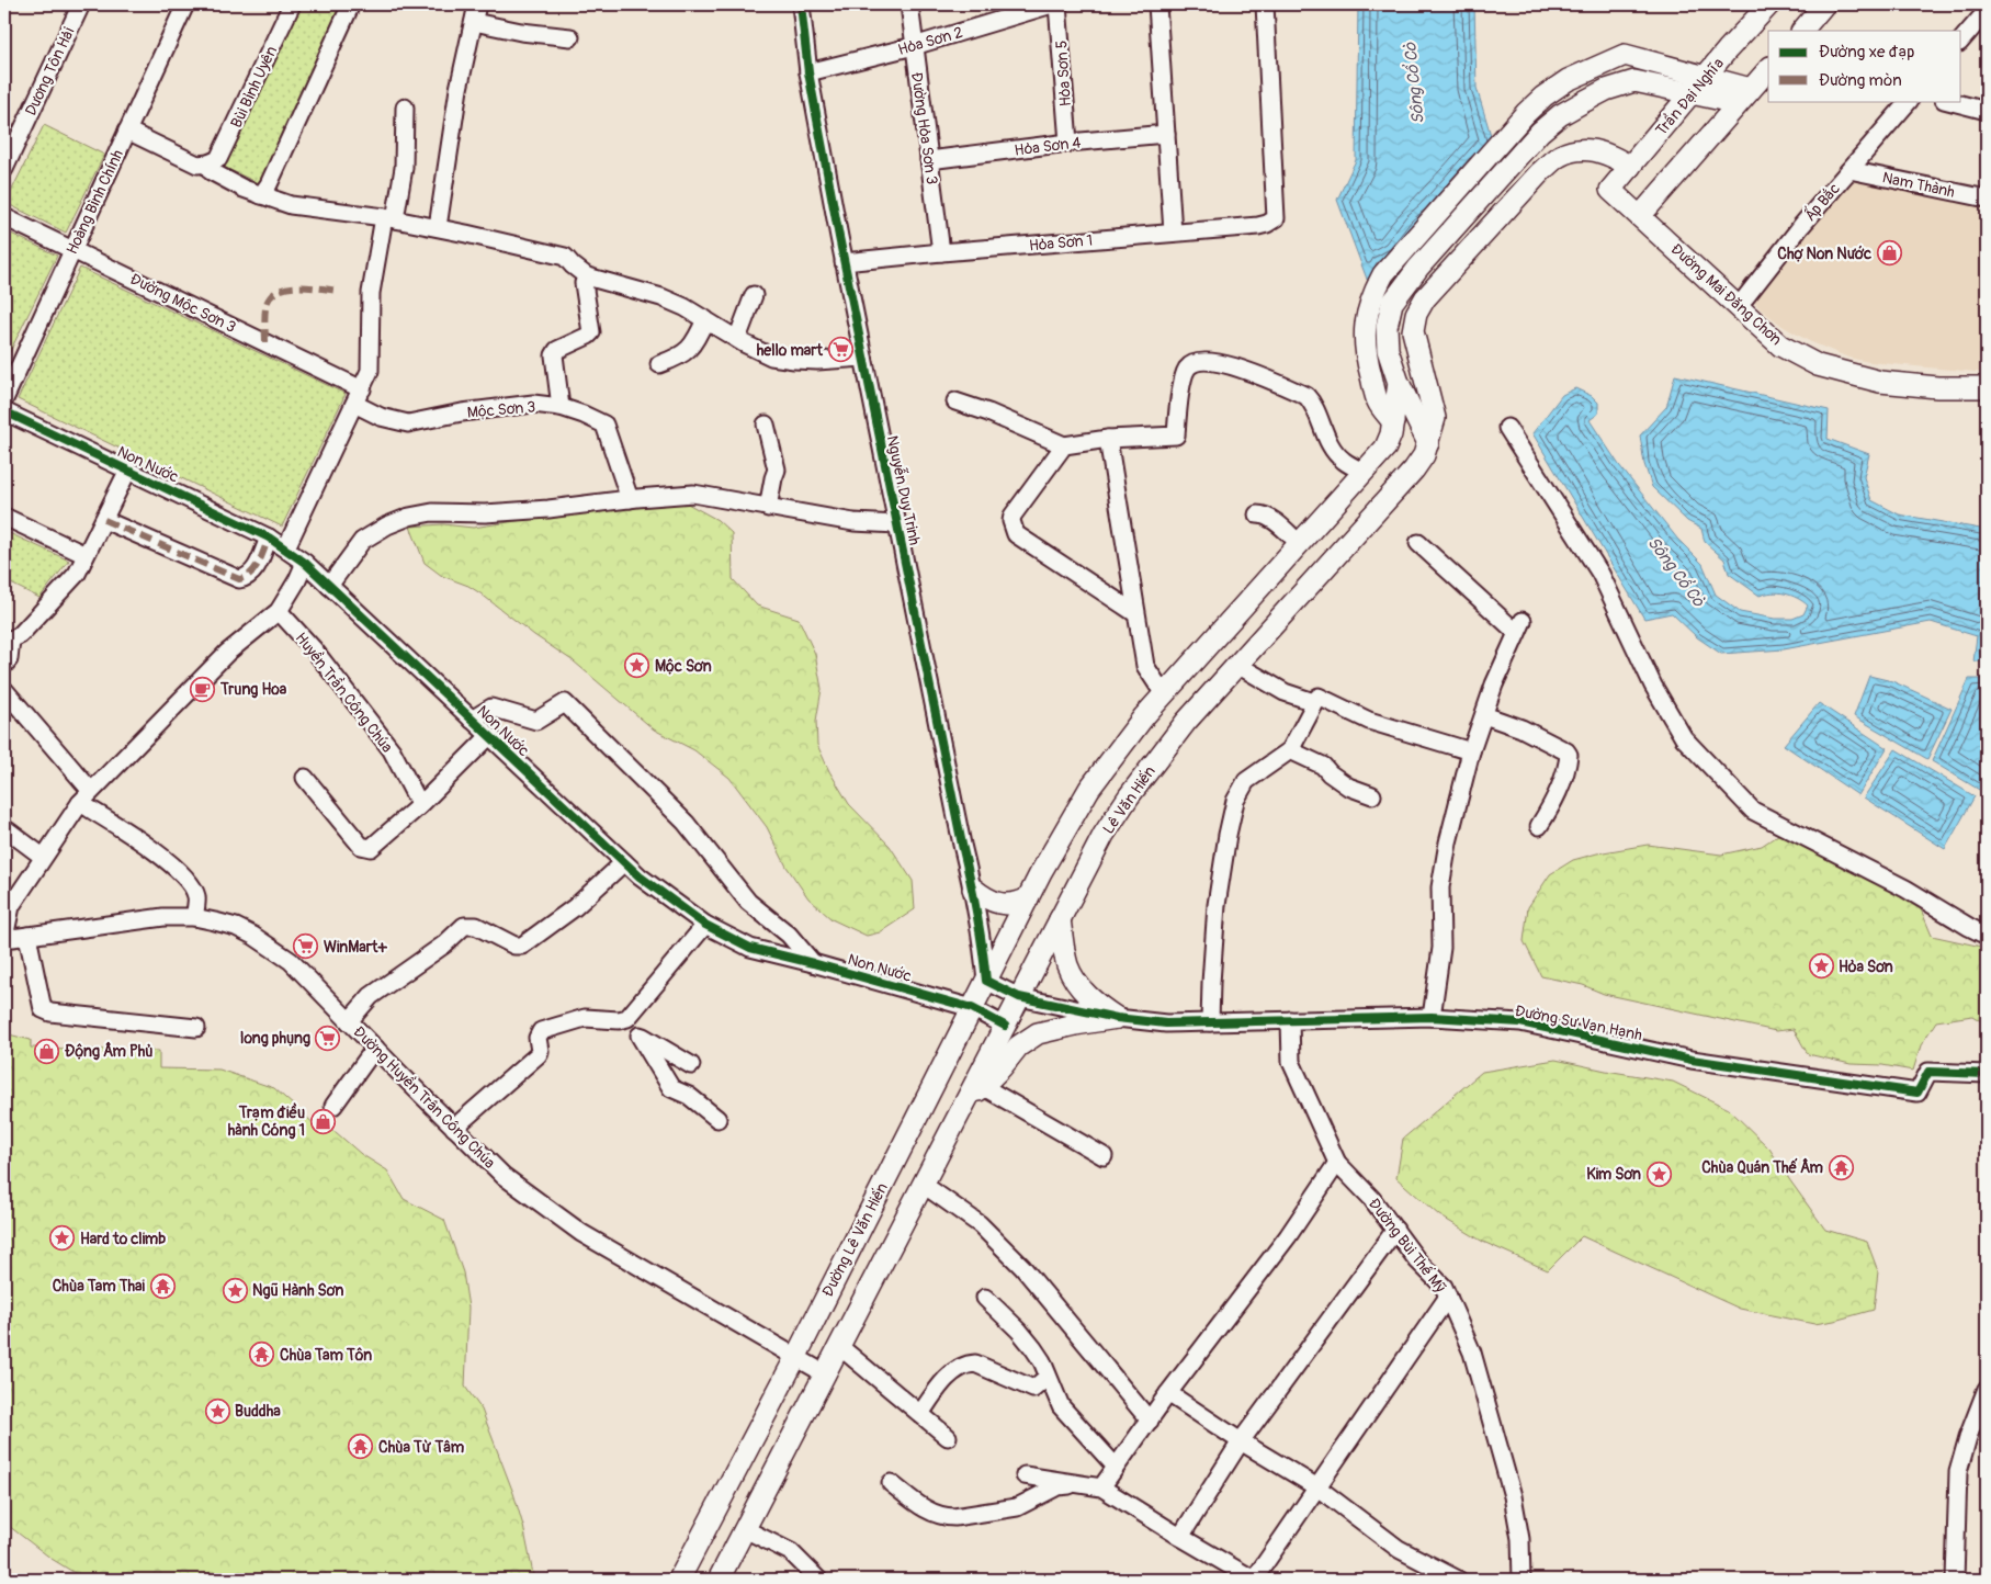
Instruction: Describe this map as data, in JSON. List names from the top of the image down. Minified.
{"streets":{"main road":["Trần Đại Nghĩa","Đường Mai Đăng Chơn","Lê Văn Hiến","Đường Lê Văn Hiến"],"street":["Hỏa Sơn 2","Dương Tôn Hải","Hỏa Sơn 5","Bùi Bỉnh Uyên","Đường Hỏa Sơn 3","Hỏa Sơn 4","Nam Thành","Hoàng Bình Chính","Ấp Bắc","Hỏa Sơn 1","Đường Mộc Sơn 3","Mộc Sơn 3","Non Nước","Nguyễn Duy Trinh","Huyền Trần Công Chúa","Đường Sư Vạn Hạnh","Đường Huyền Trân Công Chúa","Đường Bùi Thế Mỹ"]},"crossings":[["Hỏa Sơn 2","Đường Hỏa Sơn 3"],["Hỏa Sơn 2","Nguyễn Duy Trinh"],["Hỏa Sơn 5","Hỏa Sơn 4"],["Trần Đại Nghĩa","Đường Mai Đăng Chơn"],["Đường Hỏa Sơn 3","Hỏa Sơn 4"],["Đường Hỏa Sơn 3","Hỏa Sơn 1"],["Nam Thành","Ấp Bắc"],["Hoàng Bình Chính","Đường Mộc Sơn 3"],["Ấp Bắc","Đường Mai Đăng Chơn"],["Hỏa Sơn 1","Nguyễn Duy Trinh"],["Đường Mộc Sơn 3","Mộc Sơn 3"],["Non Nước","Lê Văn Hiến"],["Non Nước","Đường Lê Văn Hiến"],["Nguyễn Duy Trinh","Đường Sư Vạn Hạnh"],["Nguyễn Duy Trinh","Đường Lê Văn Hiến"],["Lê Văn Hiến","Đường Sư Vạn Hạnh"],["Đường Sư Vạn Hạnh","Đường Lê Văn Hiến"],["Đường Sư Vạn Hạnh","Đường Bùi Thế Mỹ"],["Đường Huyền Trân Công Chúa","Đường Lê Văn Hiến"]],"water":["Sông Cổ Cò"],"places":{"shop":["Chợ Non Nước","Động Âm Phủ","Trạm điều hành Cóng 1"],"supermarket":["hello mart","WinMart+","long phụng"],"place":["Mộc Sơn","Hỏa Sơn","Kim Sơn","Hard to climb","Ngũ Hành Sơn","Buddha"],"cafe":["Trung Hoa"],"temple":["Chùa Quán Thế Âm","Chùa Tam Thai","Chùa Tam Tôn","Chùa Từ Tâm"]},"legend":["Đường xe đạp","Đường mòn"]}
